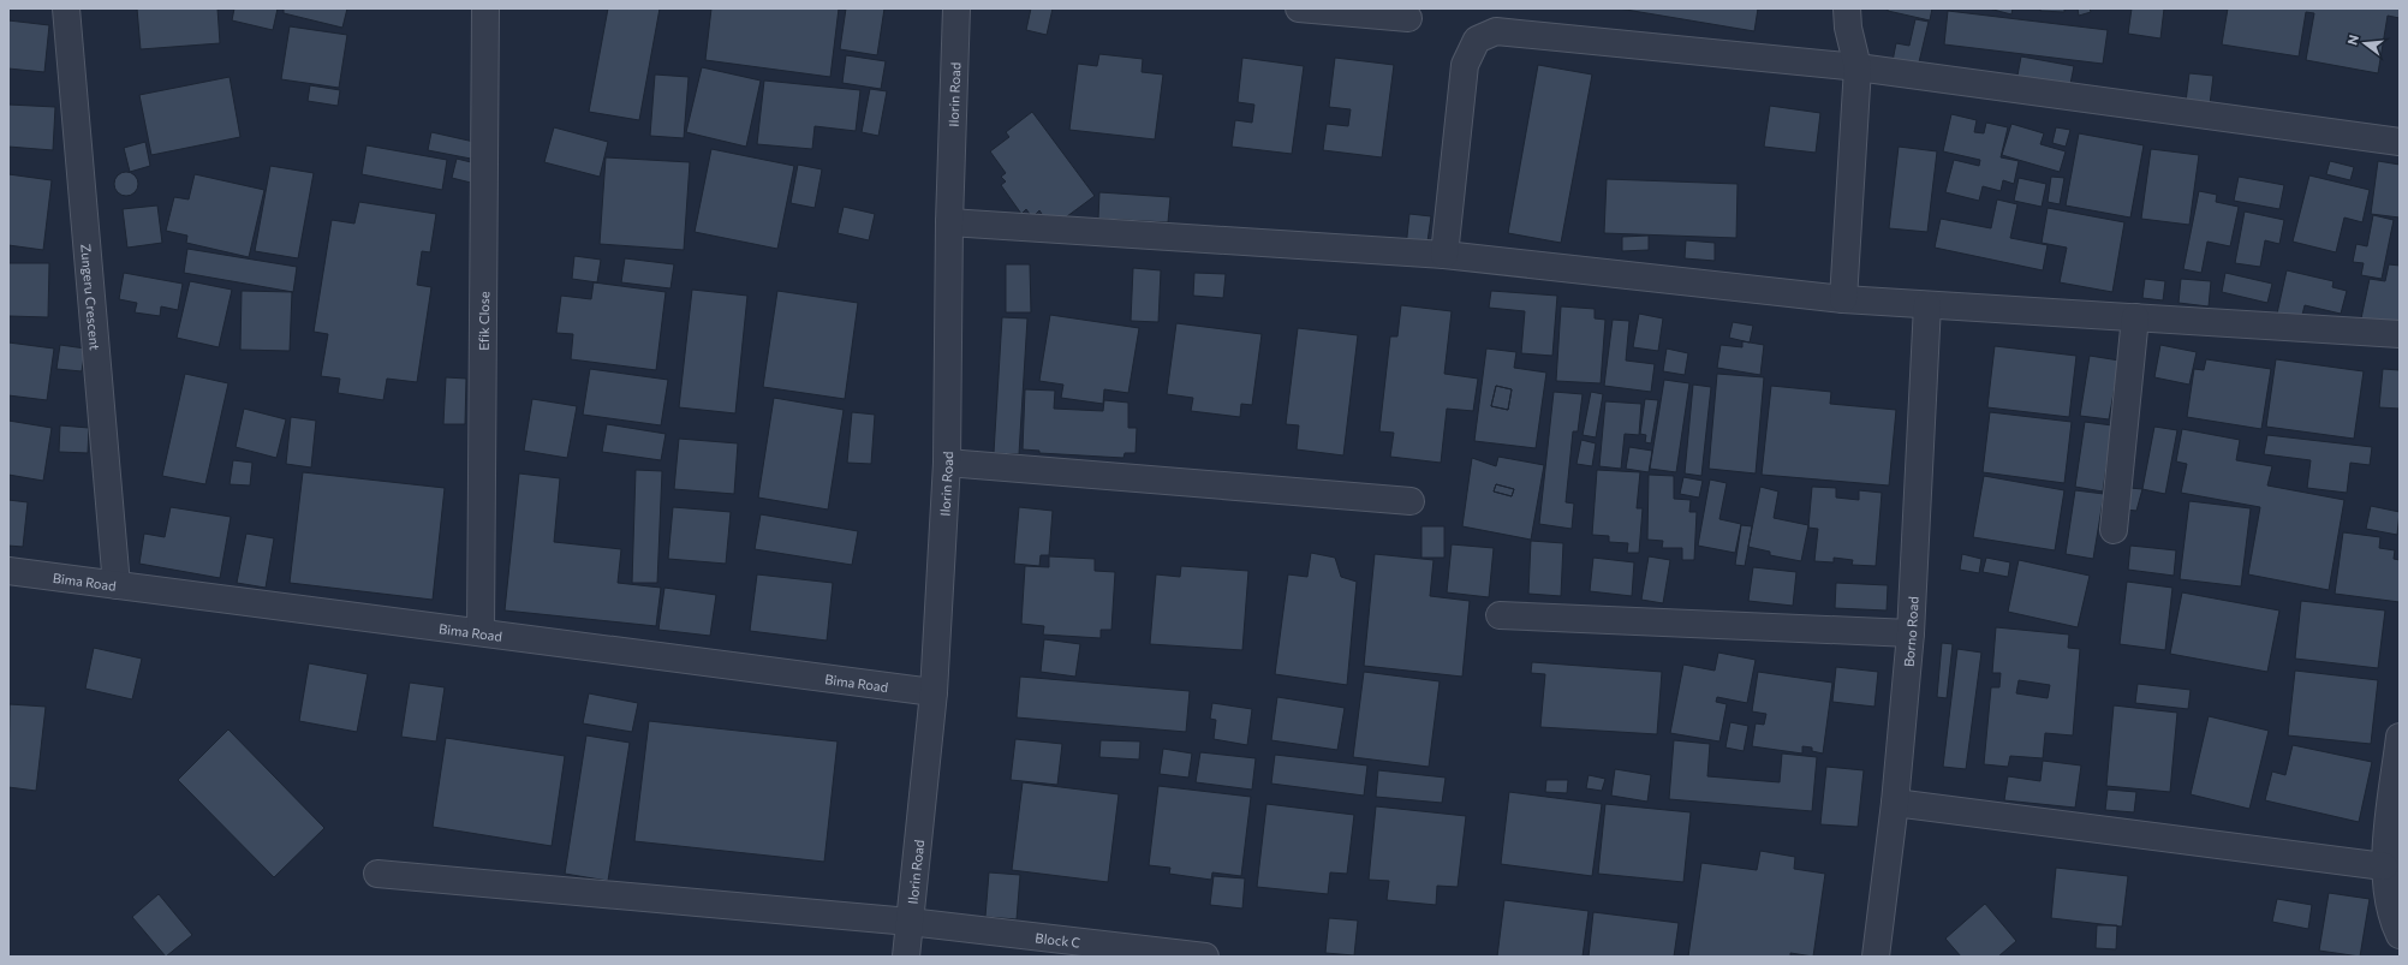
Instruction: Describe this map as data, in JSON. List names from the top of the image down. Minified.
{"streets":{"street":["Ilorin Road","Zungeru Crescent","Efik Close","Bima Road","Borno Road","Block C"]},"crossings":[["Ilorin Road","Bima Road"],["Ilorin Road","Block C"],["Zungeru Crescent","Bima Road"],["Efik Close","Bima Road"]],"north":"left"}
